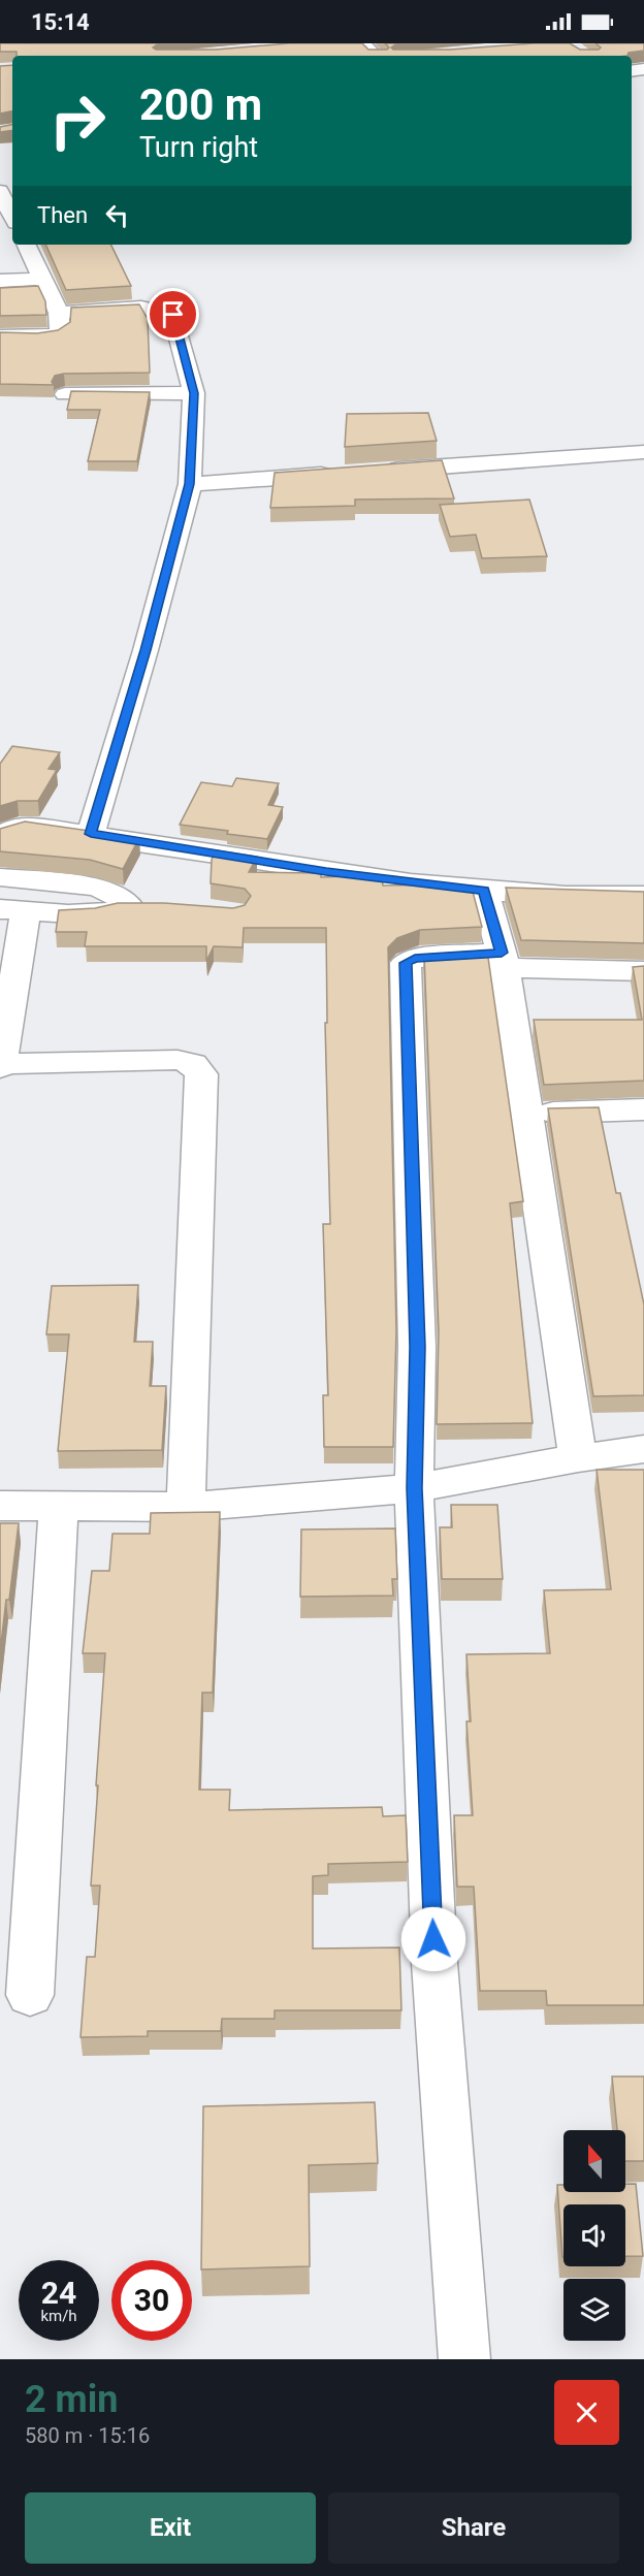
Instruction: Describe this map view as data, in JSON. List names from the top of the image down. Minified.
{"north":"top","page":{"status":"15:14","turn":["200 m","Turn right"],"then":"Then","speed":"24 km/h","limit":"30","heading":["2 min","580 m · 15:16"],"buttons":["Exit","Share"]}}
